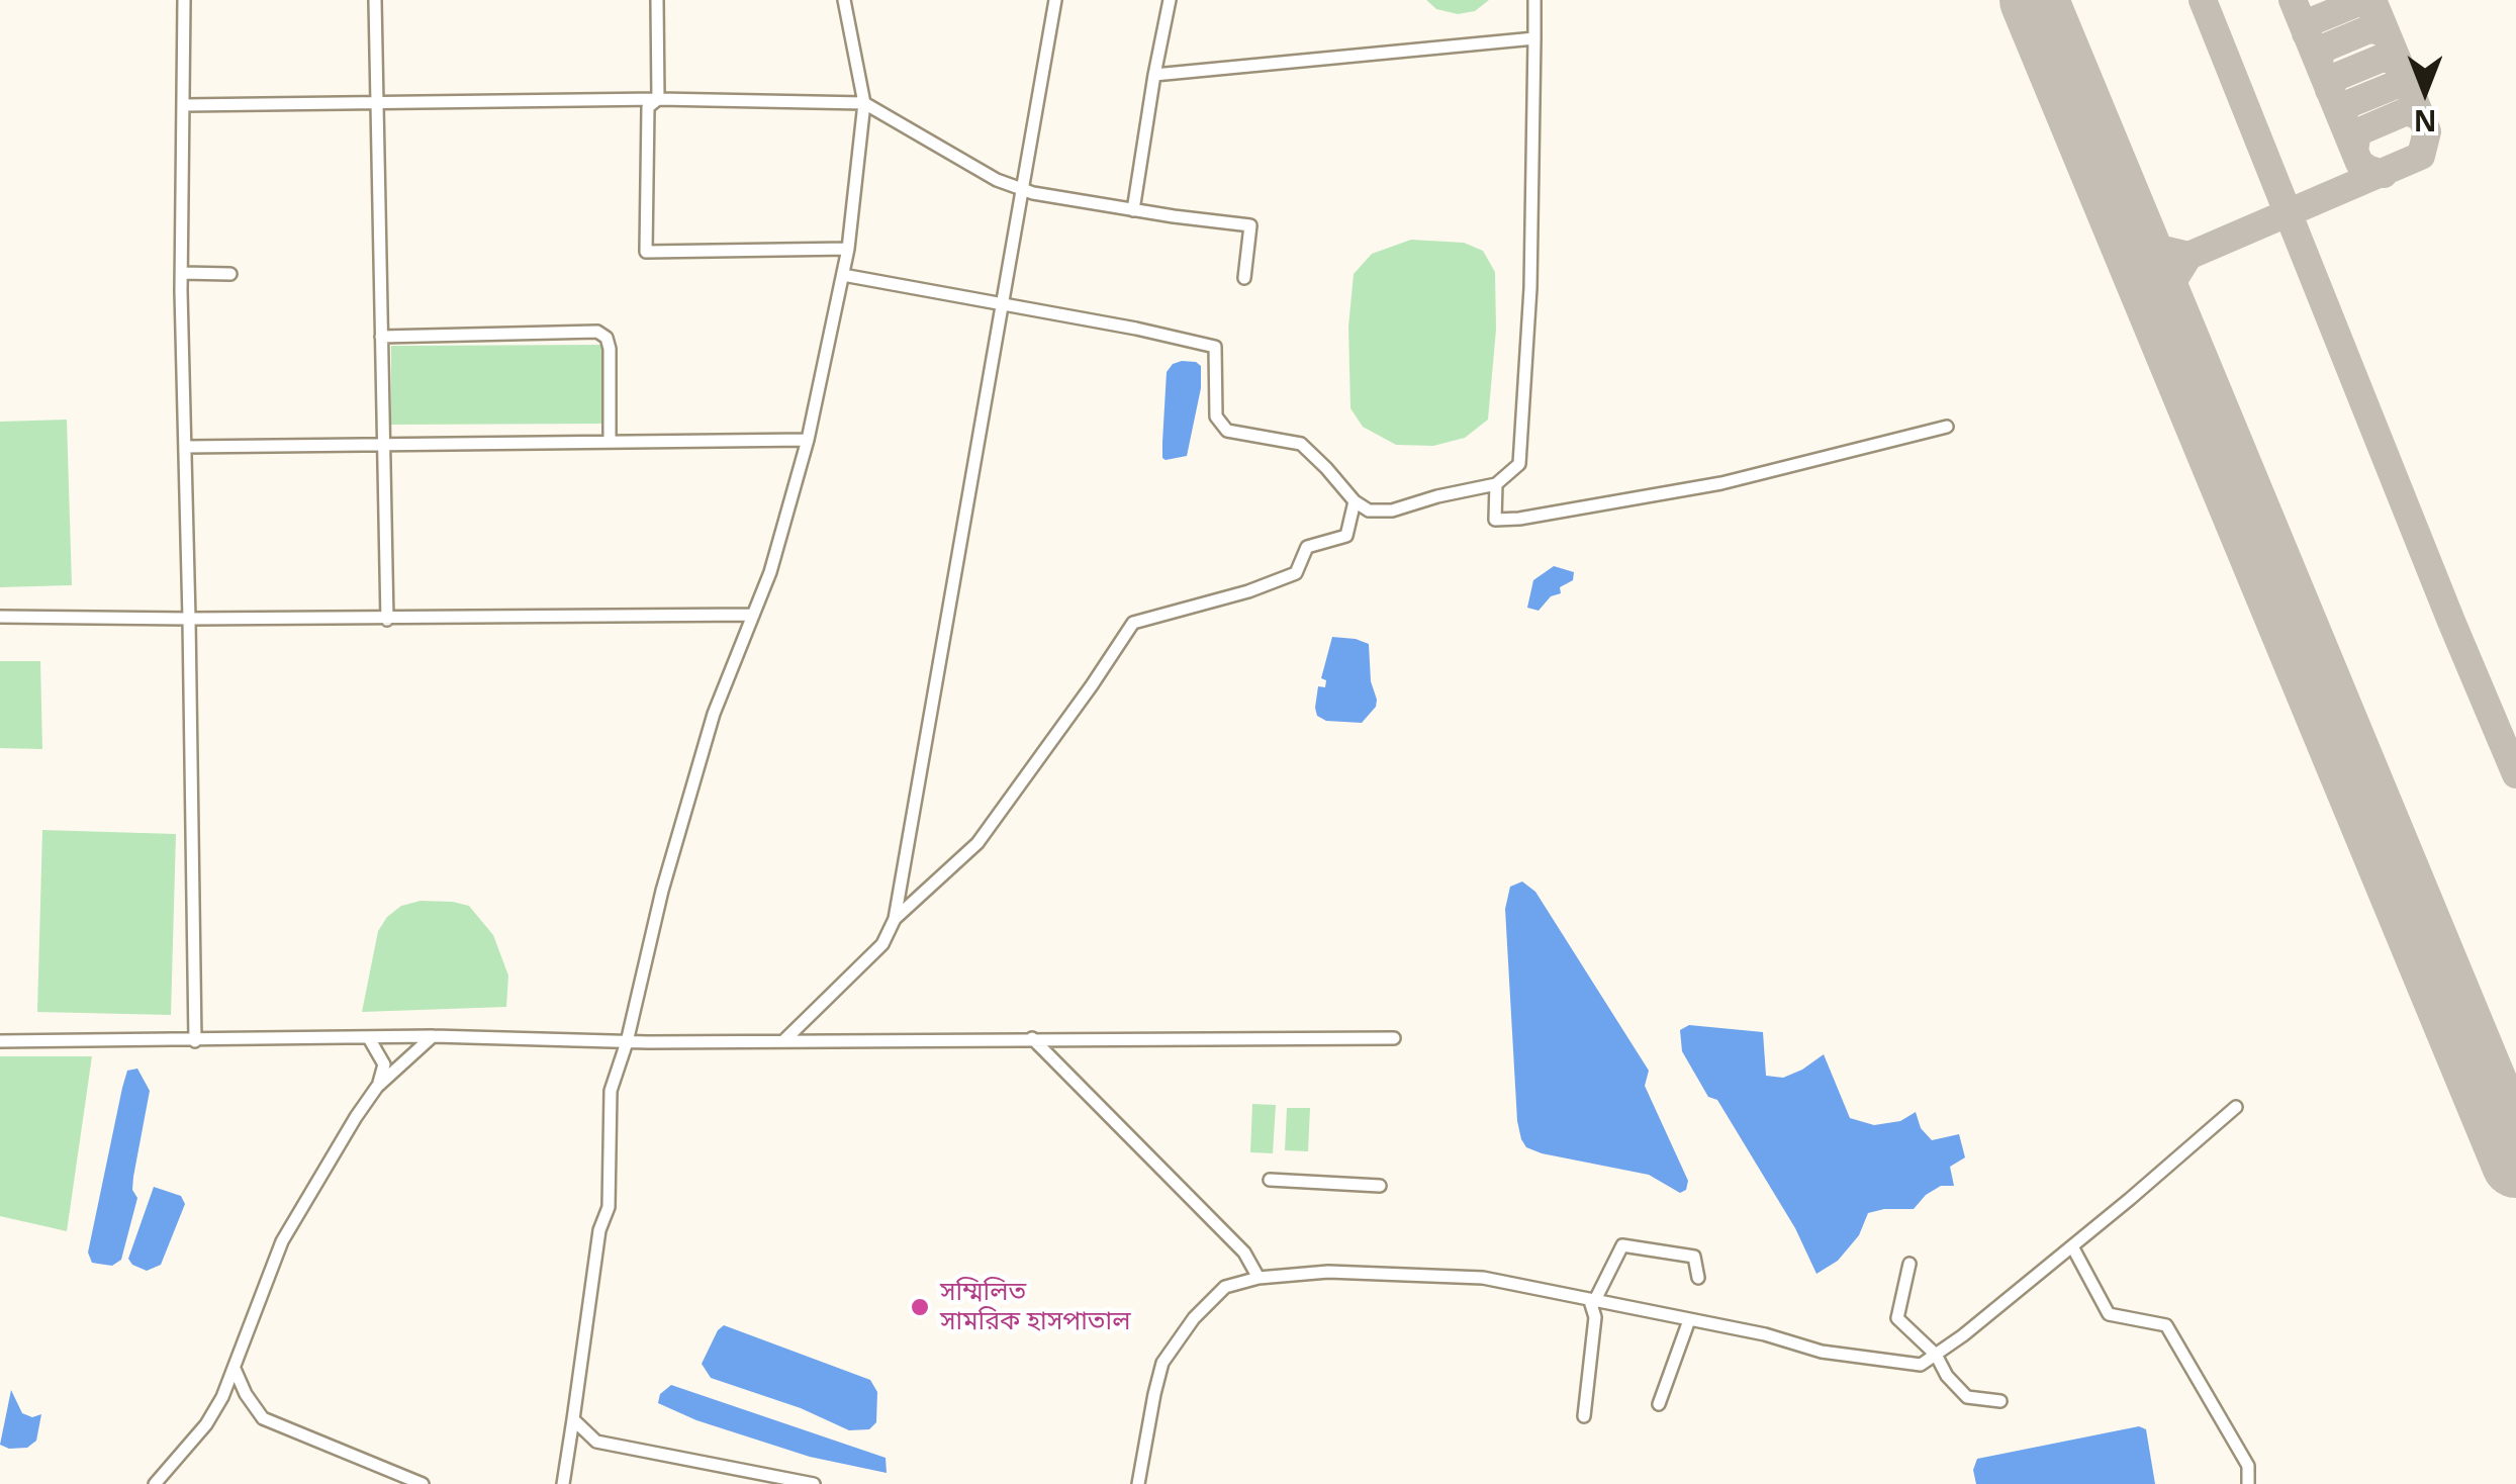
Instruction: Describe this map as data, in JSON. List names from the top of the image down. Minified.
{"places":["সম্মিলিত সামরিক হাসপাতাল"],"north":"bottom"}
